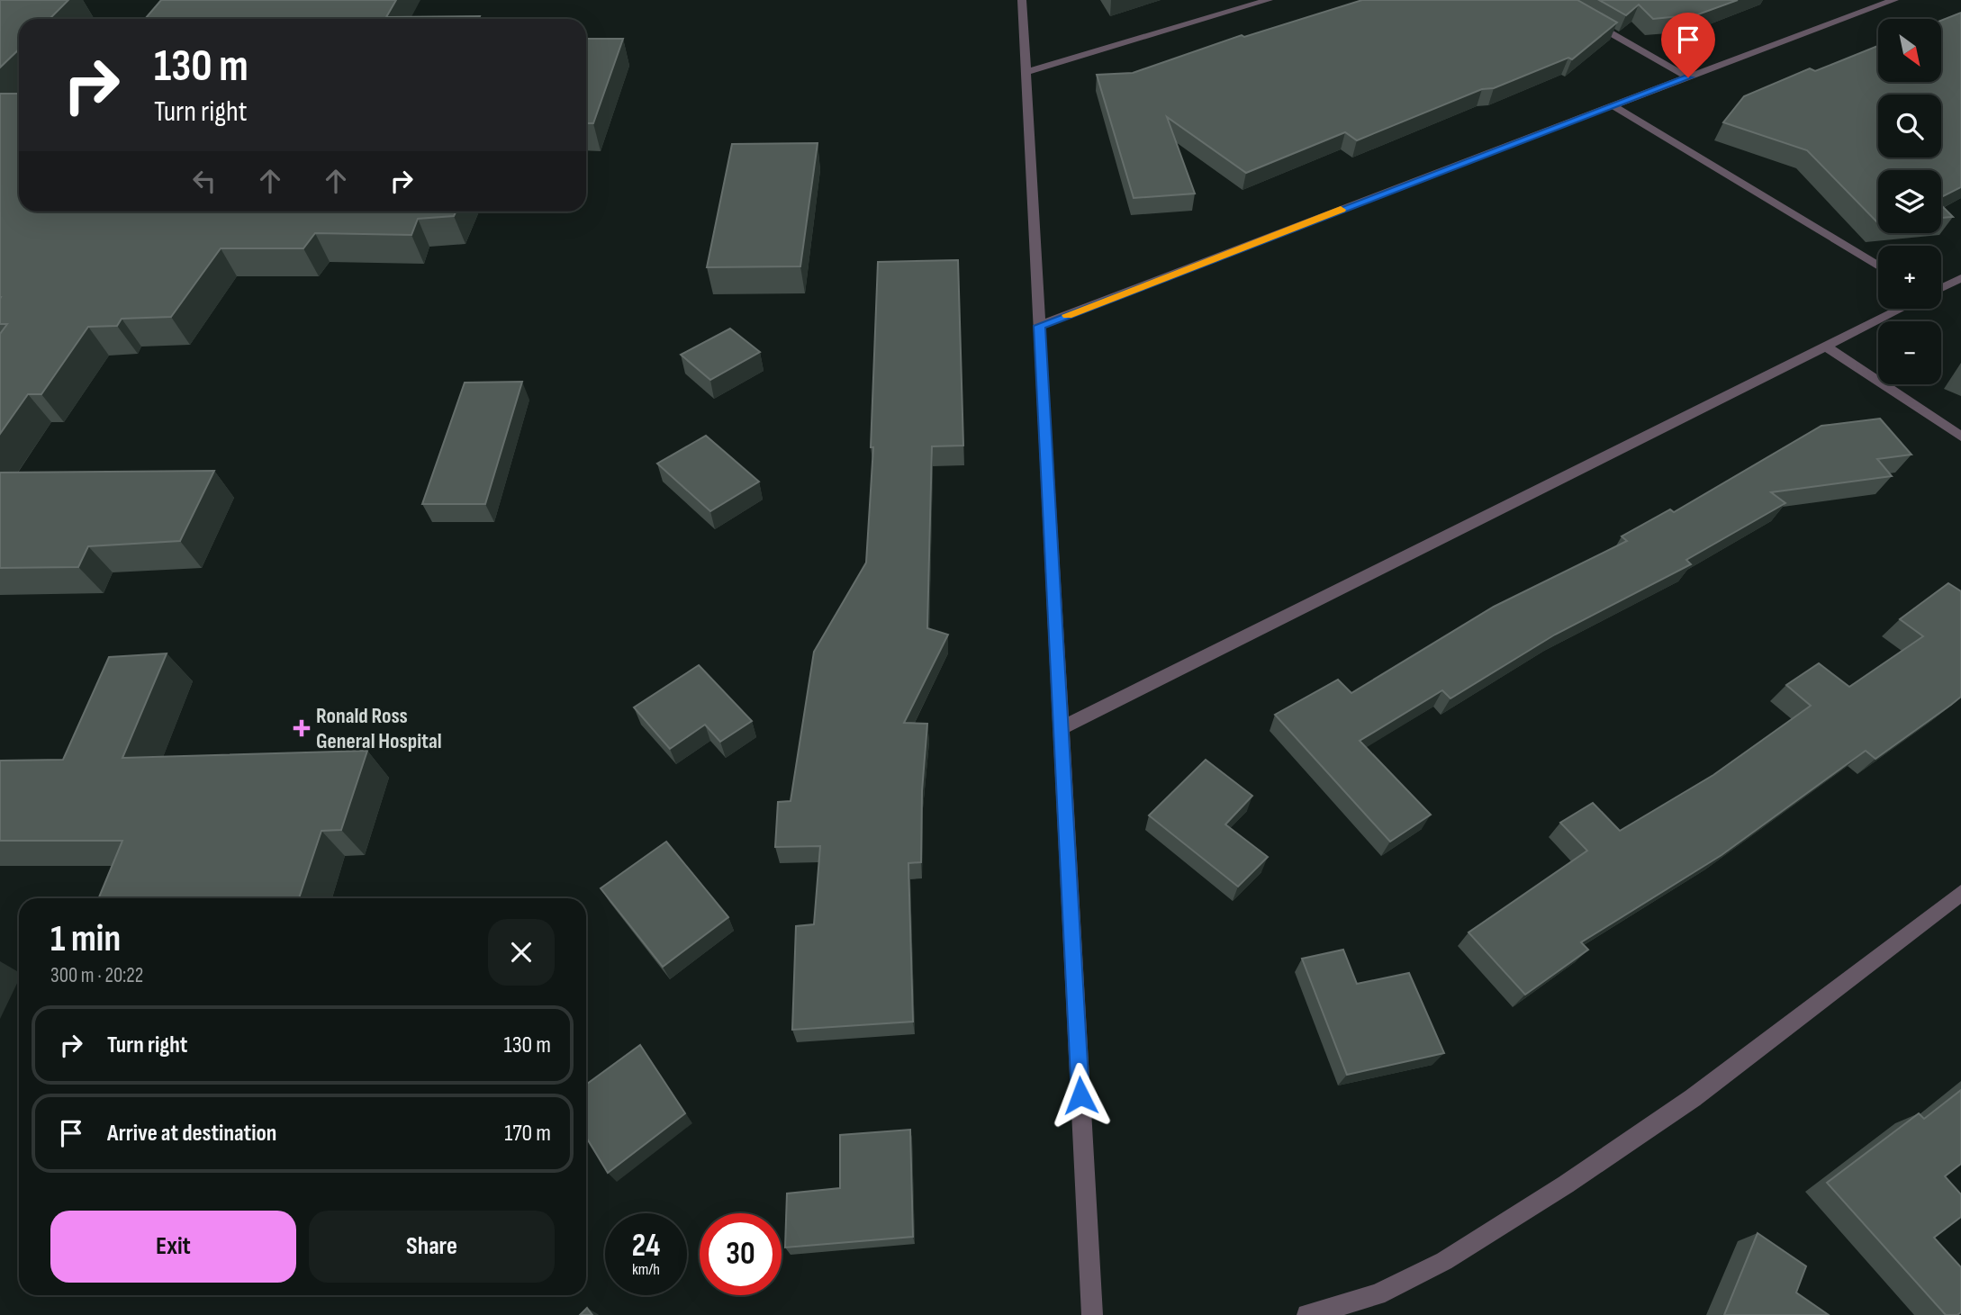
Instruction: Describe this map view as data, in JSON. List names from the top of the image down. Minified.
{"places":{"health":["Ronald Ross General Hospital"]},"north":"bottom right","page":{"map_buttons":["+","−"],"turn":["130 m","Turn right"],"heading":["1 min","300 m · 20:22"],"list":[{"name":"Turn right","value":"130 m"},{"name":"Arrive at destination","value":"170 m"}],"buttons":["Exit","Share"],"speed":"24 km/h","limit":"30"}}
